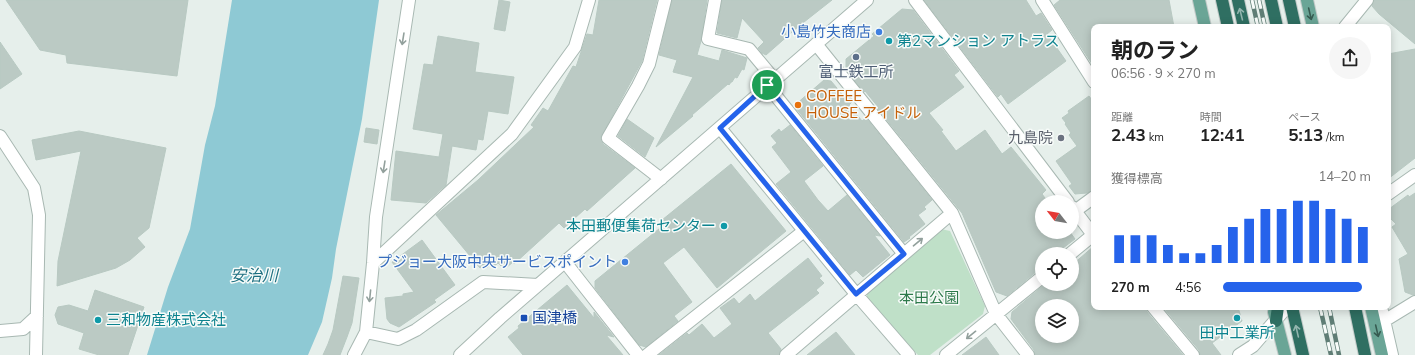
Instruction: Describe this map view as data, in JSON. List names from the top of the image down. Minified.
{"water":["安治川"],"parks":["本田公園"],"places":{"other":["小島竹夫商店","第2マンション アトラス","富士鉄工所","COFFEE HOUSE アイドル","九島院","本田郵便集荷センター","プジョー大阪中央サービスポイント","田中工業所","三和物産株式会社"],"transit":["国津橋"]},"north":"top left","page":{"heading":["朝のラン","06:56 · 9 × 270 m"],"stats":[["距離","2.43 km"],["時間","12:41"],["ペース","5:13 /km"]],"chart":["獲得標高","14–20 m"],"list":[{"name":"270 m","note":"4:56"}]}}
